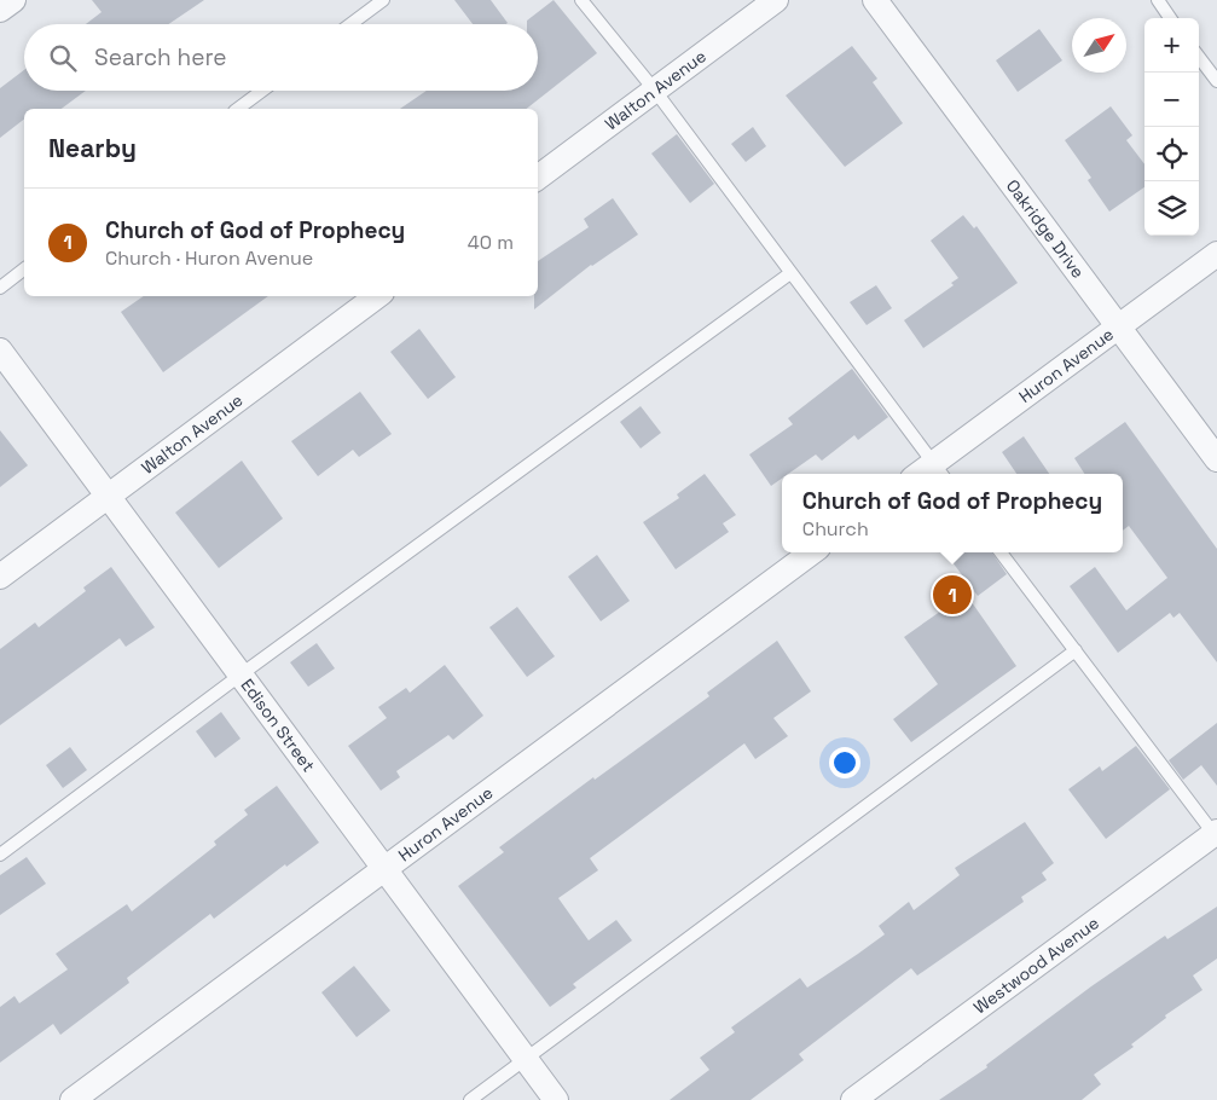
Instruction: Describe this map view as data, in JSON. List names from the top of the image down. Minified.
{"streets":{"street":["Walton Avenue","Oakridge Drive","Huron Avenue","Edison Street","Westwood Avenue"]},"crossings":[["Walton Avenue","Edison Street"],["Oakridge Drive","Huron Avenue"],["Huron Avenue","Edison Street"]],"north":"top right","page":{"map_buttons":["+","−"],"search":"Search here","heading":"Nearby","list":[{"mark":"1","name":"Church of God of Prophecy","note":"Church · Huron Avenue","value":"40 m"}],"popup":["Church of God of Prophecy","Church"],"pins":"1"}}
